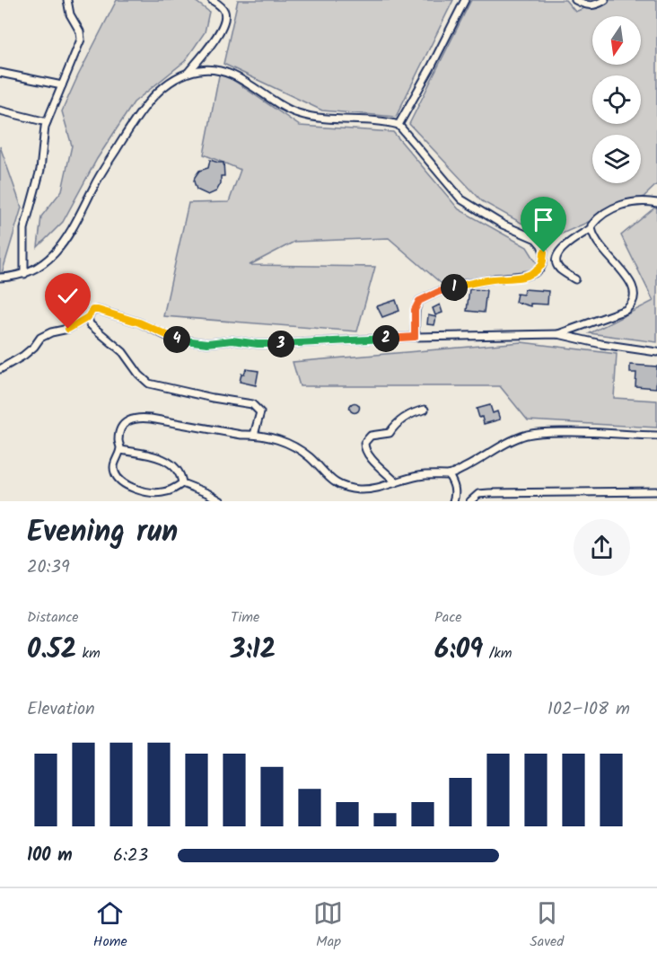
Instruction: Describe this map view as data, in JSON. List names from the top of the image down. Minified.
{"north":"bottom","page":{"pins":["1","2","4","3"],"heading":["Evening run","20:39"],"stats":[["Distance","0.52 km"],["Time","3:12"],["Pace","6:09 /km"]],"chart":["Elevation","102–108 m"],"list":[{"name":"100 m","note":"6:23"}],"tabs":["Home","Map","Saved"]}}
